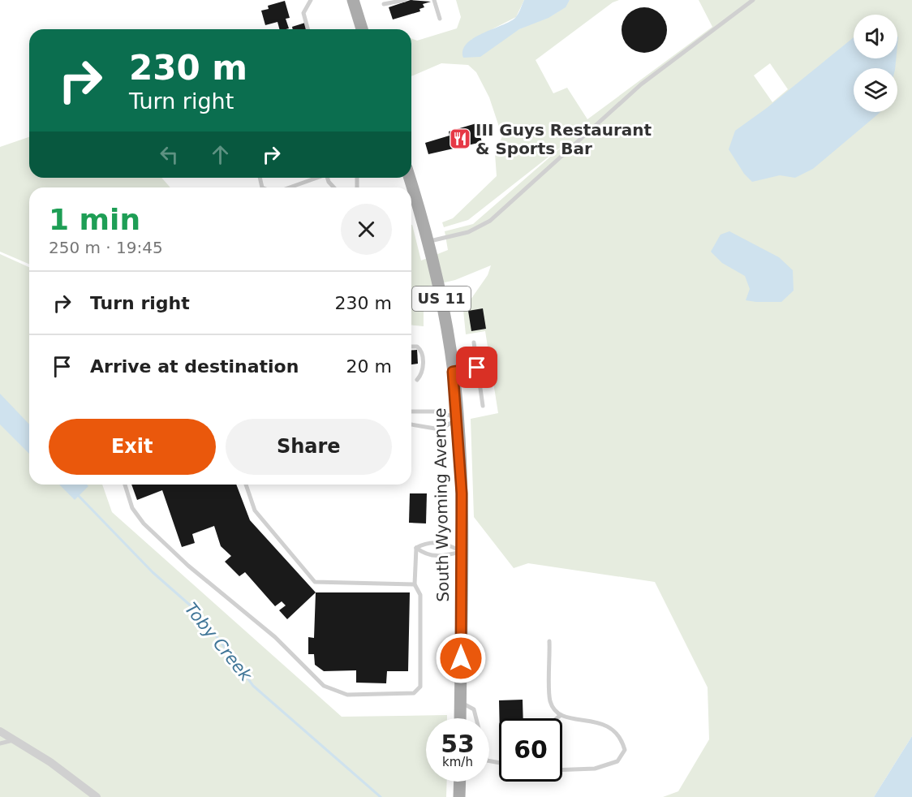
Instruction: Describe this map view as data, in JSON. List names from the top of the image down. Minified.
{"streets":{"main road":["US 11","South Wyoming Avenue"]},"water":["Toby Creek"],"places":{"restaurant":["III Guys Restaurant & Sports Bar"]},"page":{"turn":["230 m","Turn right"],"heading":["1 min","250 m · 19:45"],"list":[{"name":"Turn right","value":"230 m"},{"name":"Arrive at destination","value":"20 m"}],"buttons":["Exit","Share"],"speed":"53 km/h","limit":"60"}}
